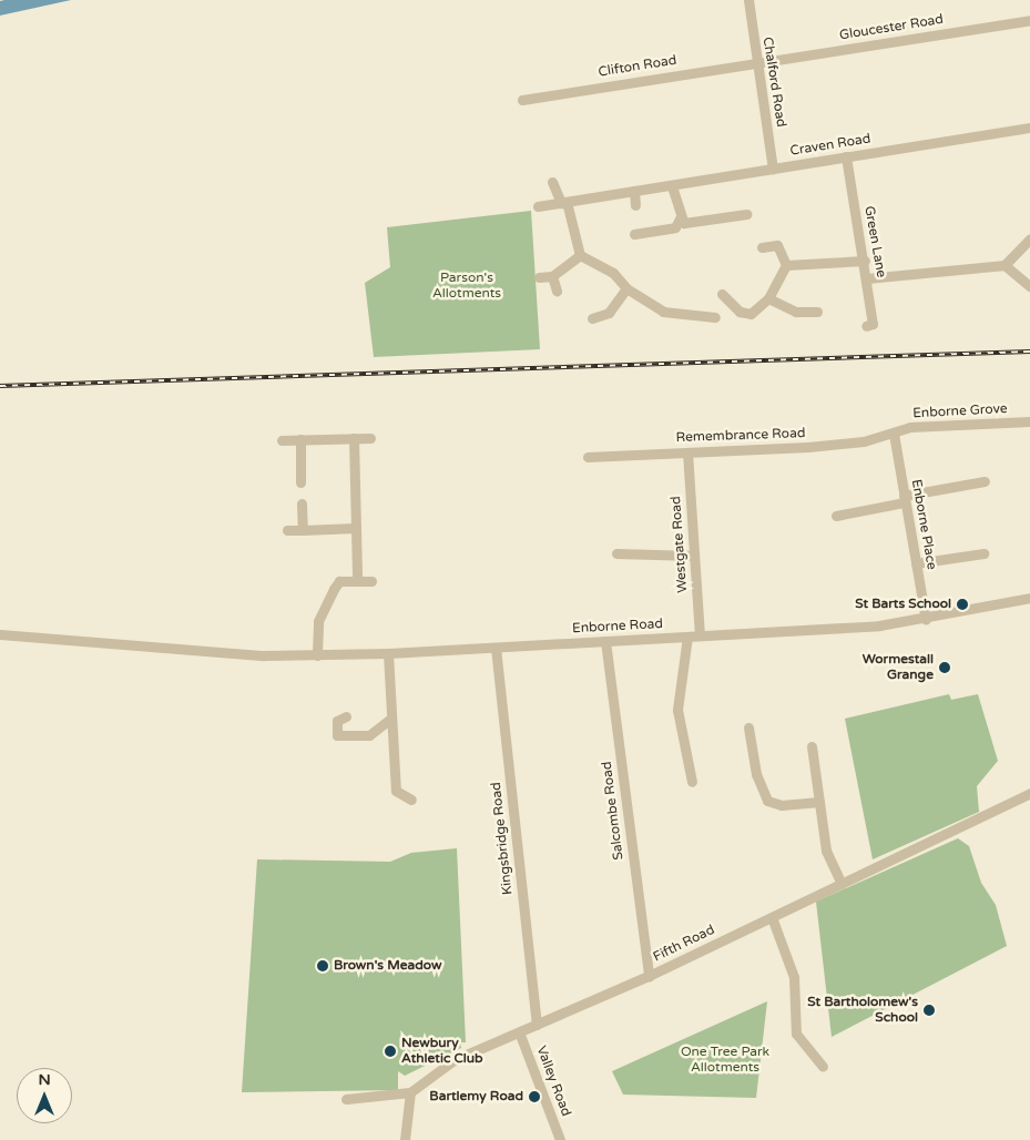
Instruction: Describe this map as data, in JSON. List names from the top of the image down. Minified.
{"streets":{"street":["Gloucester Road","Clifton Road","Chalford Road","Craven Road","Green Lane","Enborne Grove","Remembrance Road","Enborne Place","Westgate Road","Enborne Road","Salcombe Road","Kingsbridge Road","Fifth Road","Valley Road"]},"crossings":[["Gloucester Road","Clifton Road"],["Gloucester Road","Chalford Road"],["Clifton Road","Chalford Road"],["Chalford Road","Craven Road"],["Craven Road","Green Lane"],["Enborne Grove","Remembrance Road"],["Enborne Grove","Enborne Place"],["Remembrance Road","Enborne Place"],["Remembrance Road","Westgate Road"],["Enborne Place","Enborne Road"],["Westgate Road","Enborne Road"],["Enborne Road","Salcombe Road"],["Enborne Road","Kingsbridge Road"],["Salcombe Road","Fifth Road"],["Kingsbridge Road","Fifth Road"],["Fifth Road","Valley Road"]],"parks":["Parson's Allotments","One Tree Park Allotments"],"places":["St Barts School","Wormestall Grange","Brown's Meadow","St Bartholomew's School","Newbury Athletic Club","Bartlemy Road"],"north":"top"}
